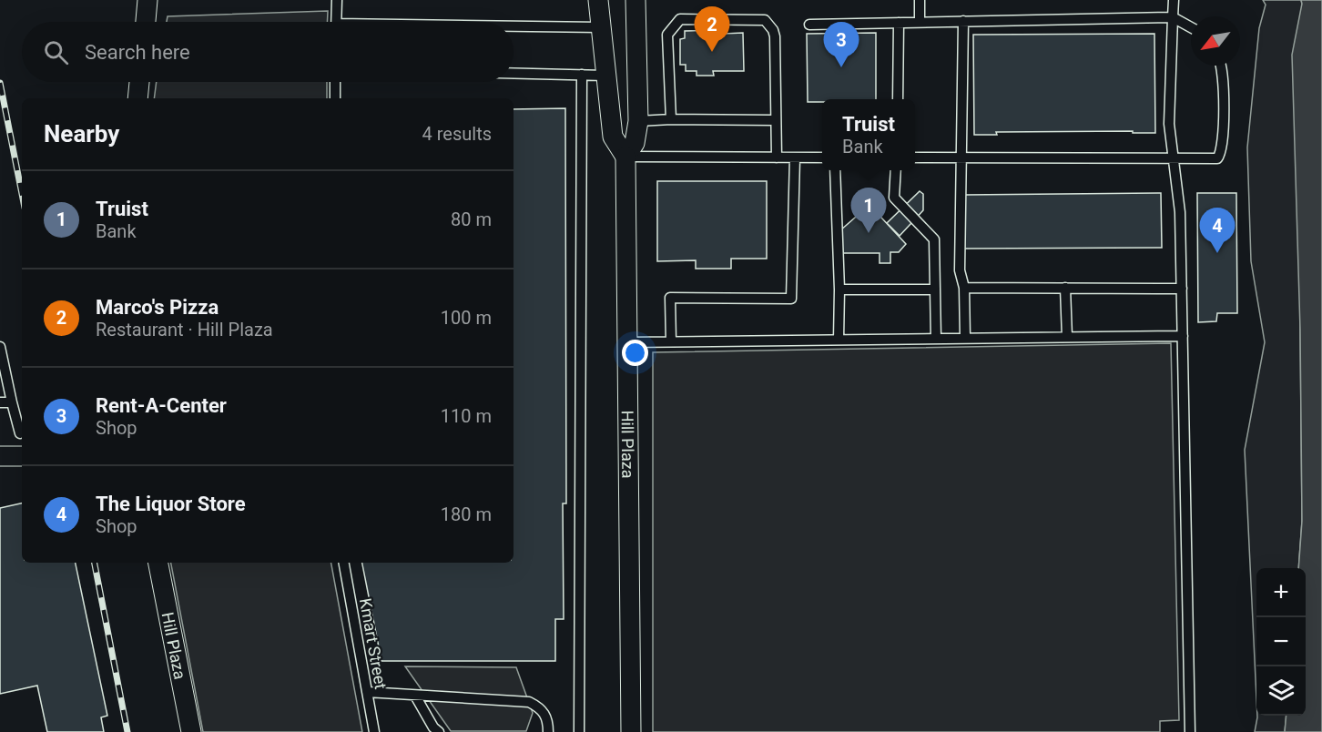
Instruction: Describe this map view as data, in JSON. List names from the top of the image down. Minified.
{"streets":{"street":["Hill Plaza"],"lane":["Kmart Street"]},"north":"bottom left","page":{"pins":["2","3","1","4"],"search":"Search here","heading":["Nearby","4 results"],"popup":["Truist","Bank"],"list":[{"mark":"1","name":"Truist","note":"Bank","value":"80 m"},{"mark":"2","name":"Marco's Pizza","note":"Restaurant · Hill Plaza","value":"100 m"},{"mark":"3","name":"Rent-A-Center","note":"Shop","value":"110 m"},{"mark":"4","name":"The Liquor Store","note":"Shop","value":"180 m"}],"map_buttons":["+","−"]}}
